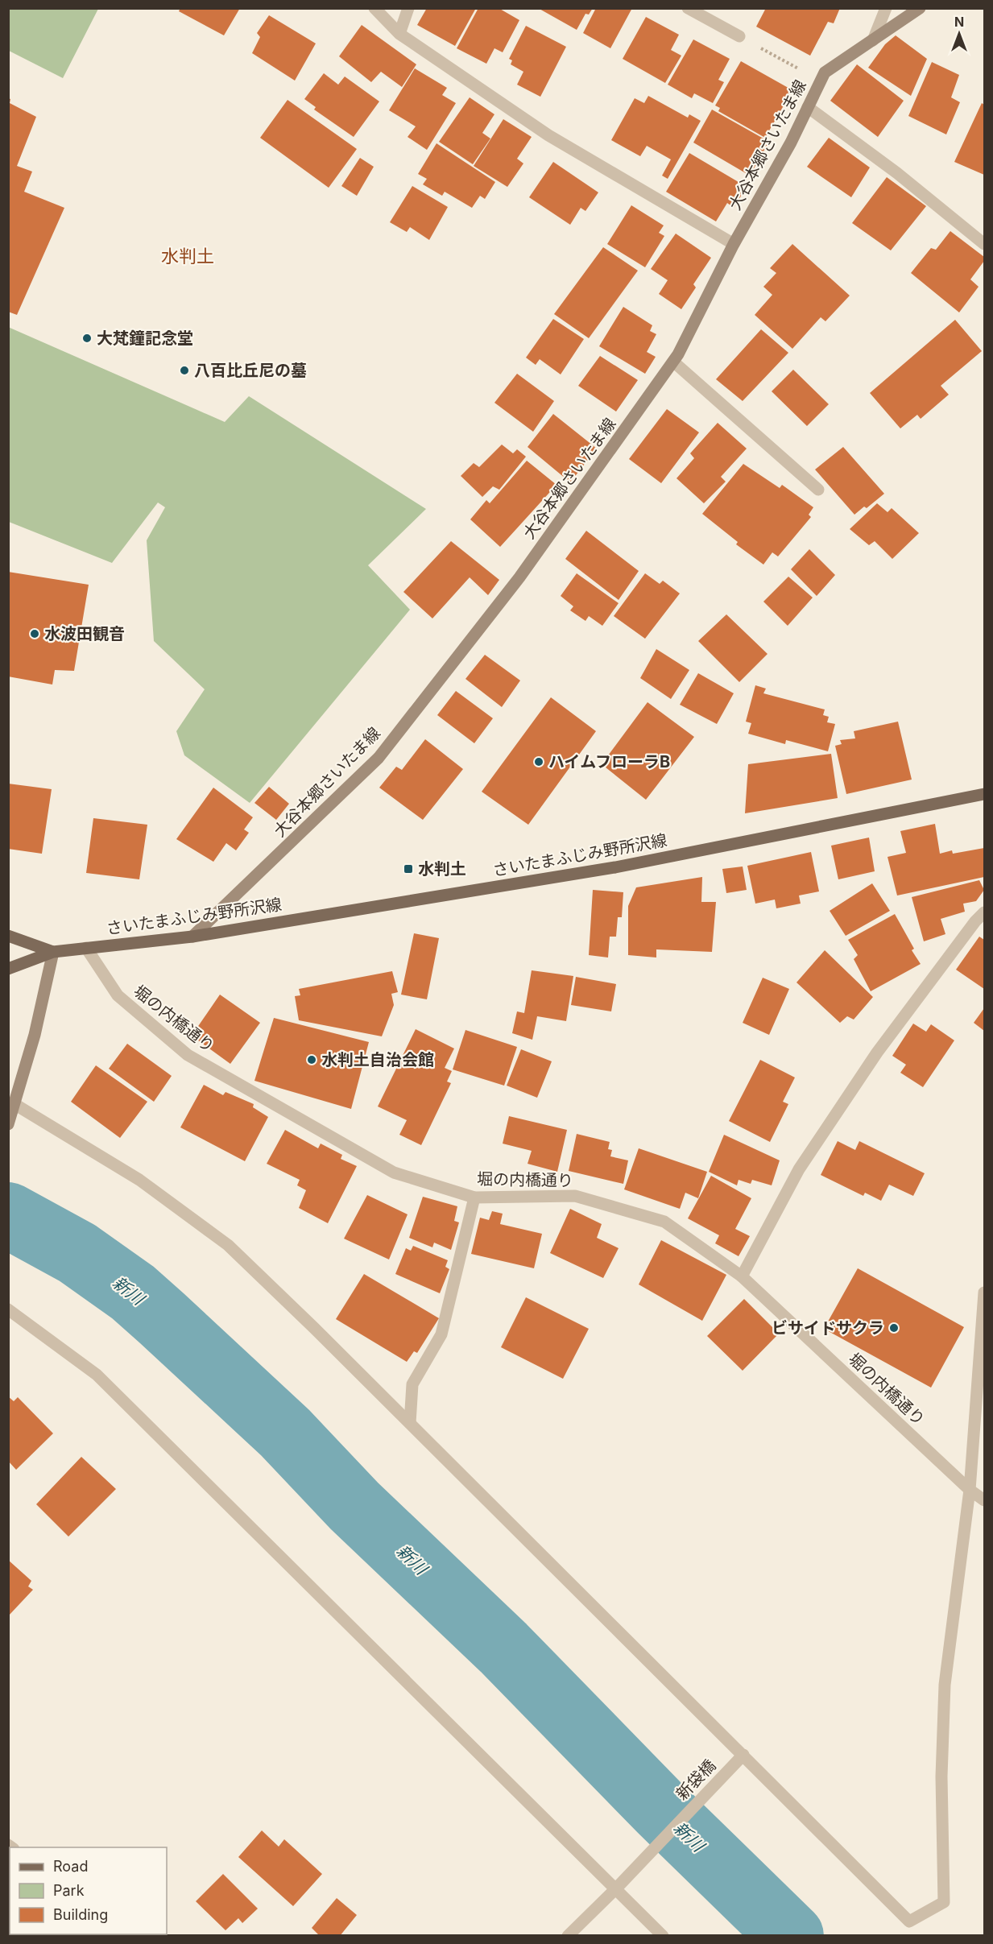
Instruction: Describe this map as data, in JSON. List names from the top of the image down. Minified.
{"streets":{"main road":["大谷本郷さいたま線","さいたまふじみ野所沢線"],"street":["堀の内橋通り","新袋橋"]},"crossings":[["大谷本郷さいたま線","さいたまふじみ野所沢線"],["さいたまふじみ野所沢線","堀の内橋通り"]],"districts":["水判土"],"water":["新川"],"places":{"other":["大梵鐘記念堂","八百比丘尼の墓","水波田観音","ハイムフローラB","水判土自治会館","ビサイドサクラ"],"transit":["水判土"]},"legend":["Road","Park","Building"],"north":"top"}
